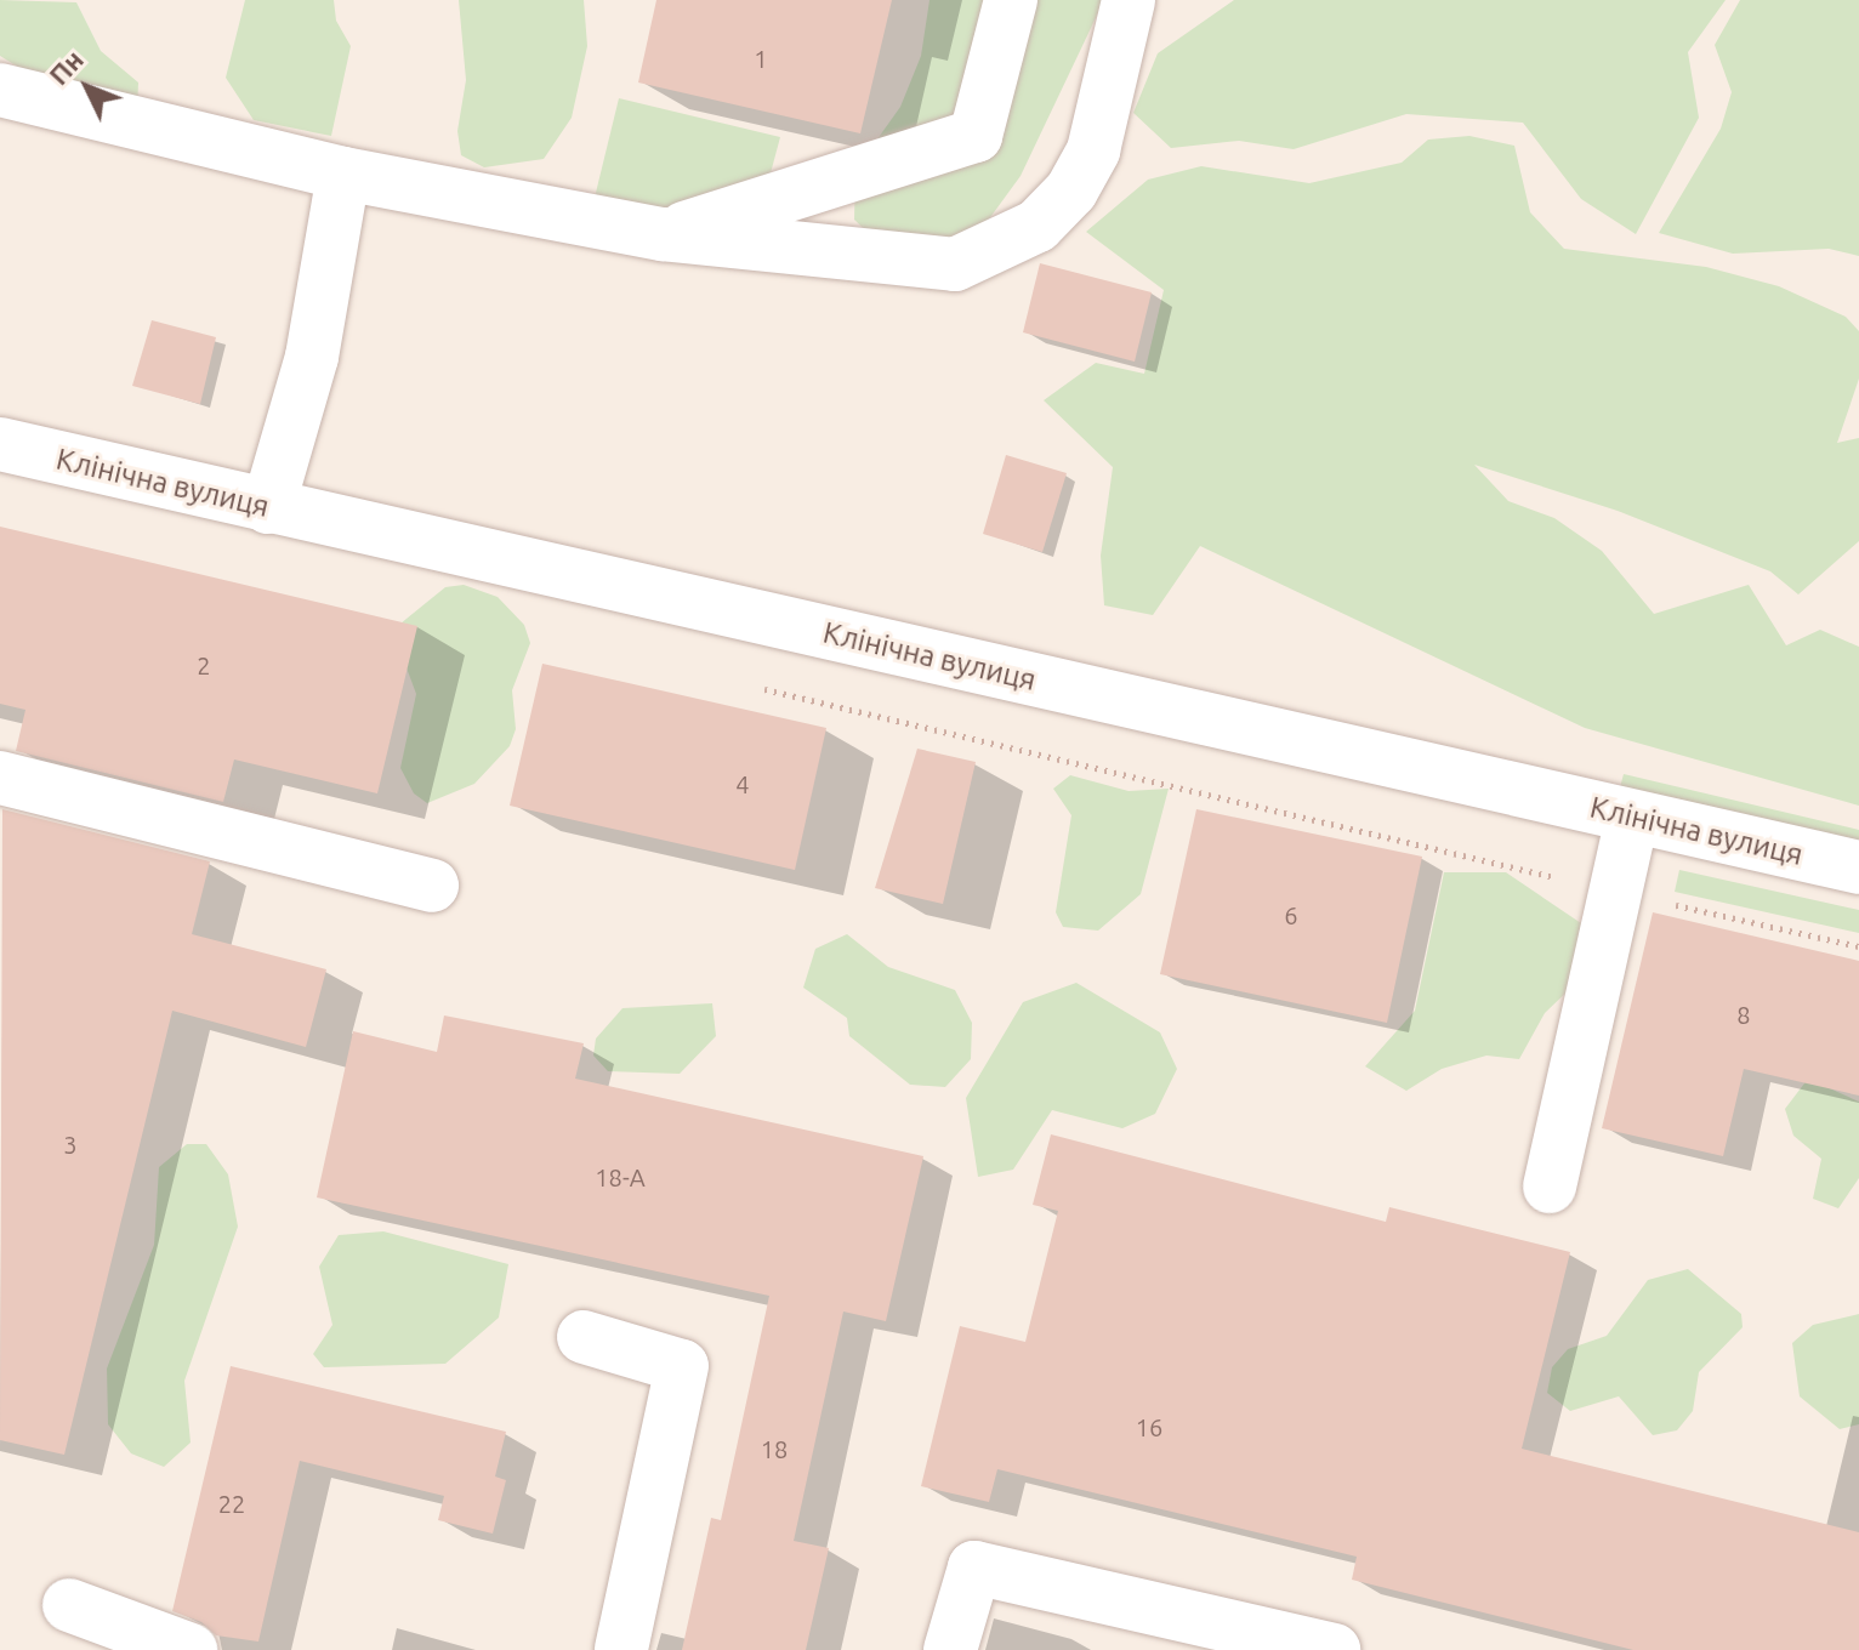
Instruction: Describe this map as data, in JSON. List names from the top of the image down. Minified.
{"streets":{"street":["Клінічна вулиця"]},"house_numbers":["1","2","4","6","8","3","18-А","16","18","22"],"north":"top left"}
